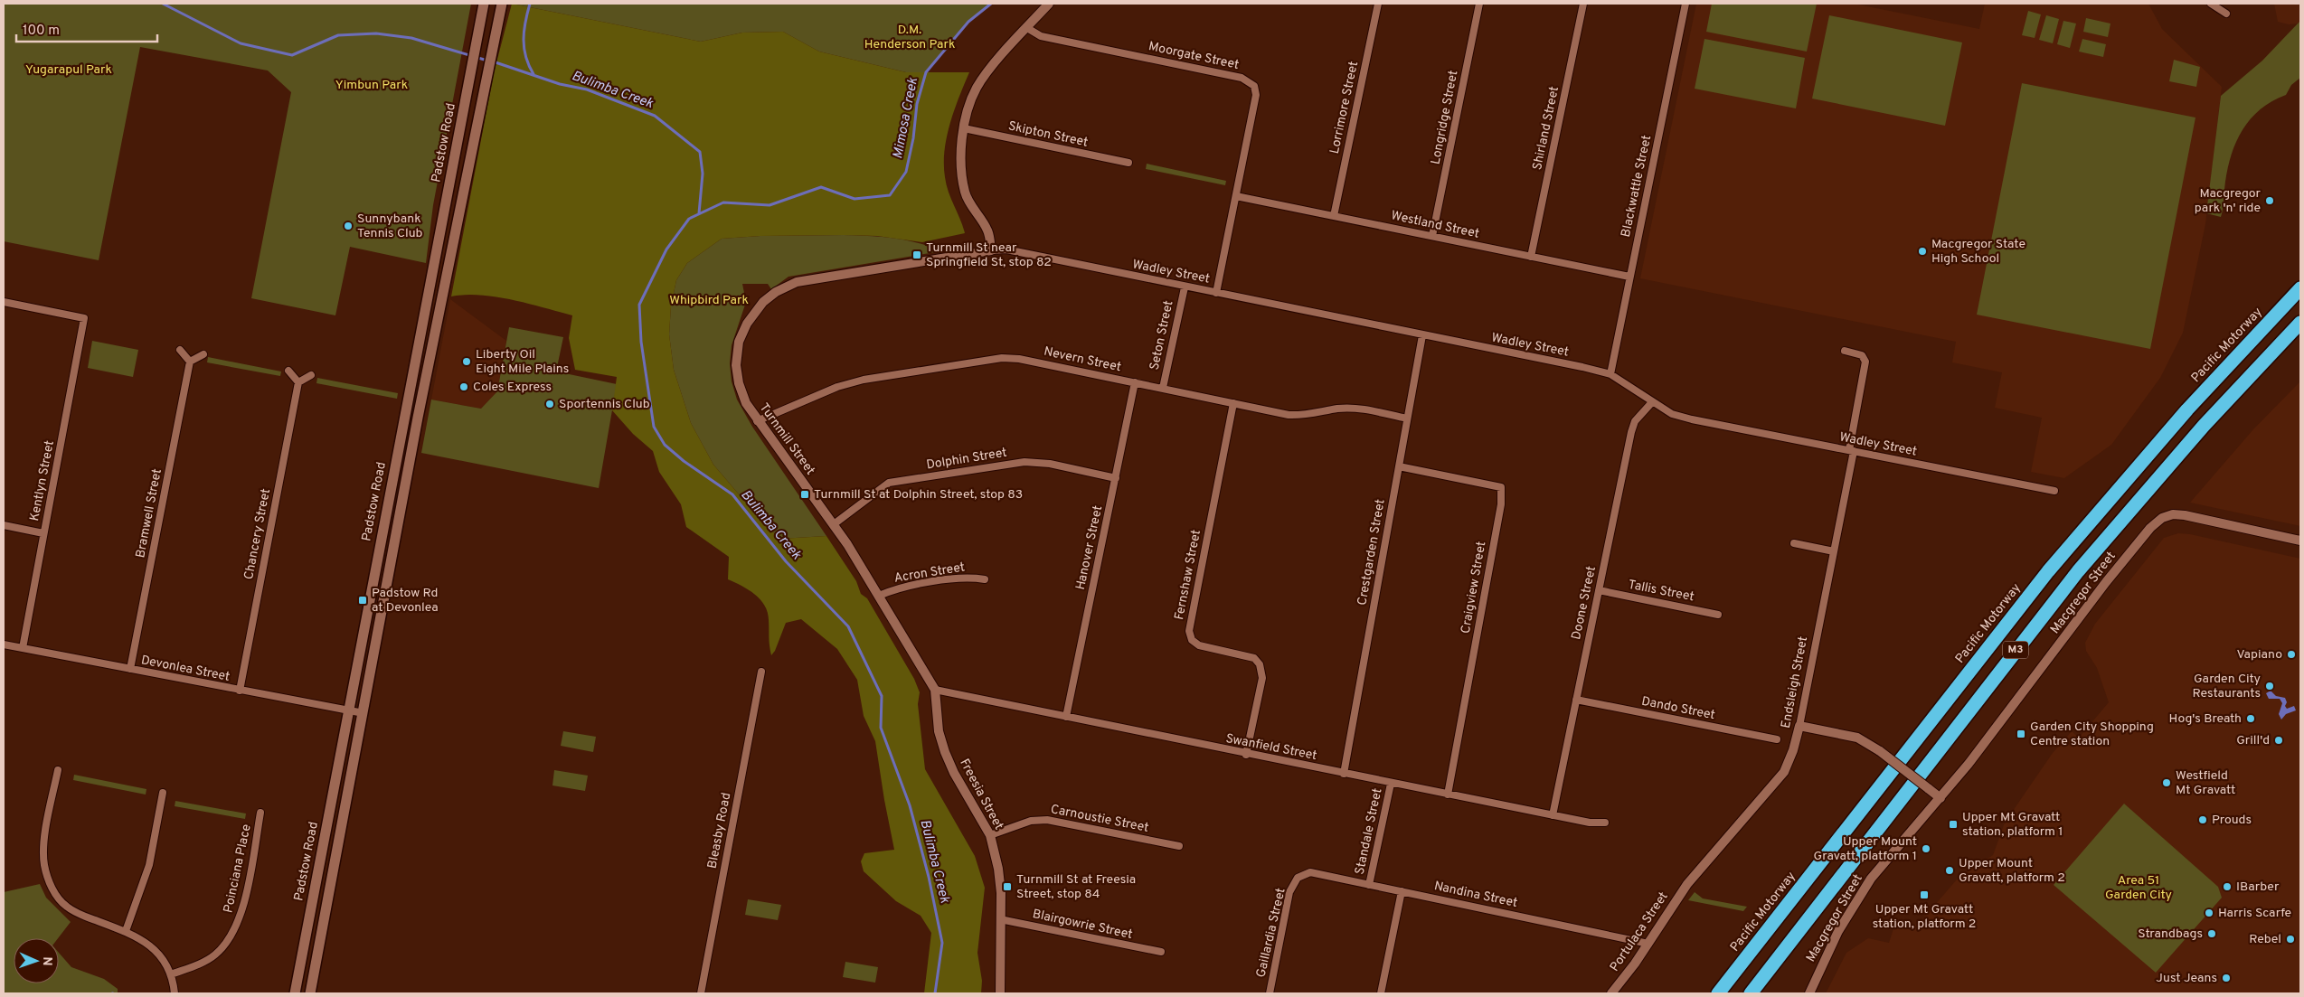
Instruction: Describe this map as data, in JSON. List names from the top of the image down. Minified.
{"streets":{"highway":["Pacific Motorway","M3"],"main road":["Padstow Road"],"street":["Moorgate Street","Lorrimore Street","Longridge Street","Shirland Street","Skipton Street","Blackwattle Street","Westland Street","Wadley Street","Seton Street","Nevern Street","Turnmill Street","Dolphin Street","Kentlyn Street","Bramwell Street","Chancery Street","Hanover Street","Crestgarden Street","Acron Street","Fernshaw Street","Craigview Street","Tallis Street","Macgregor Street","Doone Street","Devonlea Street","Endsleigh Street","Dando Street","Swanfield Street","Freesia Street","Carnoustie Street","Bleasby Road","Standale Street","Poinciana Place","Nandina Street","Blairgowrie Street","Portulaca Street","Gaillardia Street"]},"crossings":[["Moorgate Street","Westland Street"],["Moorgate Street","Wadley Street"],["Lorrimore Street","Westland Street"],["Longridge Street","Westland Street"],["Shirland Street","Westland Street"],["Padstow Road","Devonlea Street"],["Blackwattle Street","Westland Street"],["Blackwattle Street","Wadley Street"],["Wadley Street","Seton Street"],["Wadley Street","Turnmill Street"],["Wadley Street","Crestgarden Street"],["Wadley Street","Doone Street"],["Wadley Street","Endsleigh Street"],["Seton Street","Nevern Street"],["Nevern Street","Turnmill Street"],["Nevern Street","Hanover Street"],["Nevern Street","Crestgarden Street"],["Nevern Street","Fernshaw Street"],["Turnmill Street","Dolphin Street"],["Turnmill Street","Acron Street"],["Turnmill Street","Swanfield Street"],["Turnmill Street","Freesia Street"],["Dolphin Street","Hanover Street"],["Kentlyn Street","Devonlea Street"],["Bramwell Street","Devonlea Street"],["Chancery Street","Devonlea Street"],["Hanover Street","Swanfield Street"],["Crestgarden Street","Craigview Street"],["Crestgarden Street","Swanfield Street"],["Fernshaw Street","Swanfield Street"],["Craigview Street","Swanfield Street"],["Tallis Street","Doone Street"],["Doone Street","Dando Street"],["Doone Street","Swanfield Street"],["Endsleigh Street","Portulaca Street"],["Swanfield Street","Freesia Street"],["Swanfield Street","Standale Street"],["Freesia Street","Carnoustie Street"],["Freesia Street","Blairgowrie Street"],["Standale Street","Nandina Street"],["Nandina Street","Portulaca Street"],["Nandina Street","Gaillardia Street"]],"water":["Bulimba Creek","Mimosa Creek"],"parks":["D.M. Henderson Park","Yugarapul Park","Yimbun Park","Whipbird Park","Area 51 Garden City"],"places":{"other":["Macgregor park 'n' ride","Sunnybank Tennis Club","Macgregor State High School","Liberty Oil Eight Mile Plains","Coles Express","Sportennis Club","Vapiano","Garden City Restaurants","Hog's Breath","Grill'd","Westfield Mt Gravatt","Prouds","Upper Mount Gravatt, platform 1","Upper Mount Gravatt, platform 2","IBarber","Harris Scarfe","Strandbags","Rebel","Just Jeans"],"transit":["Turnmill St near Springfield St, stop 82","Turnmill St at Dolphin Street, stop 83","Padstow Rd at Devonlea","Garden City Shopping Centre station","Upper Mt Gravatt station, platform 1","Turnmill St at Freesia Street, stop 84","Upper Mt Gravatt station, platform 2"]},"scale_bar":"100 m","north":"right"}
